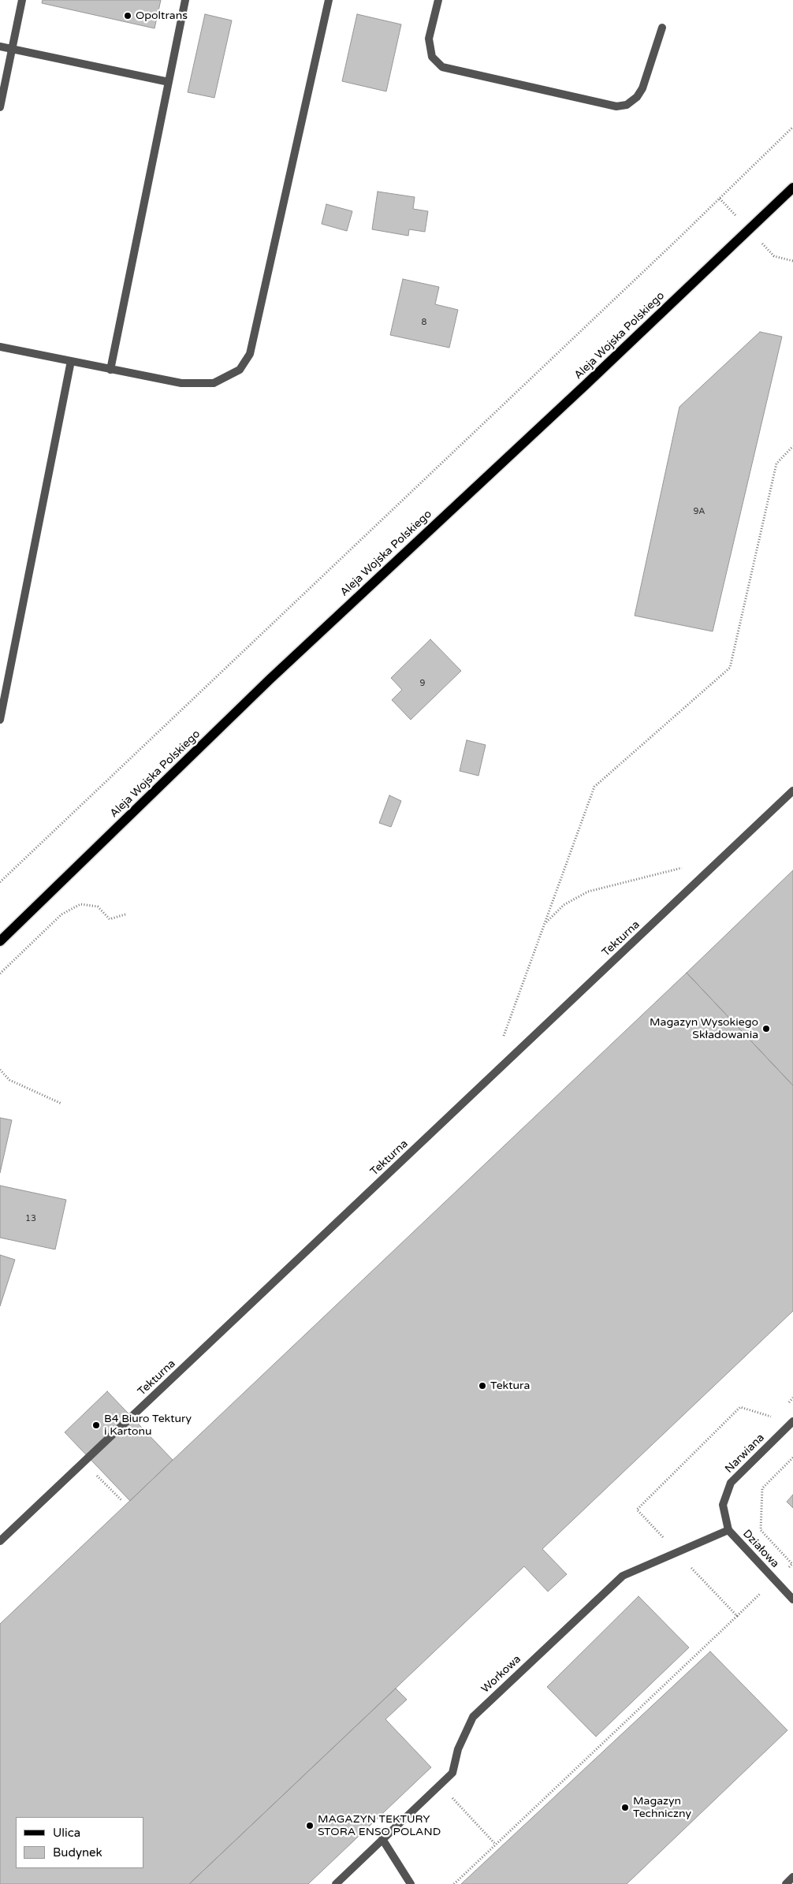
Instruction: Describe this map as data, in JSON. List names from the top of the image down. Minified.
{"streets":{"main road":["Aleja Wojska Polskiego"],"street":["Tekturna","Narwiana","Działowa","Workowa"]},"crossings":[["Narwiana","Działowa"],["Narwiana","Workowa"],["Działowa","Workowa"]],"places":["Opoltrans","Magazyn Wysokiego Składowania","Tektura","B4 Biuro Tektury i Kartonu","Magazyn Techniczny","MAGAZYN TEKTURY STORA ENSO POLAND"],"house_numbers":["8","9A","9","13"],"legend":["Ulica","Budynek"]}
